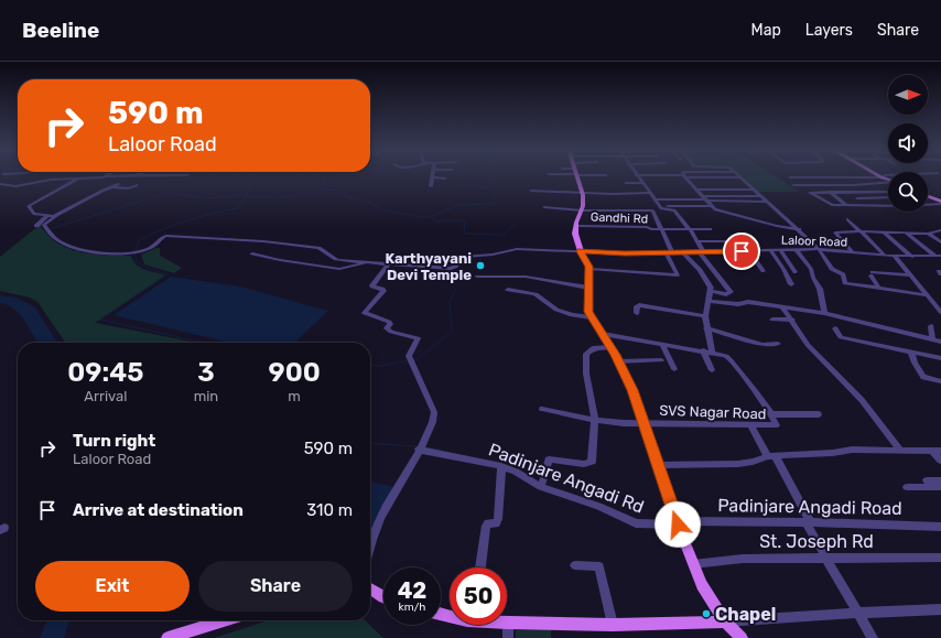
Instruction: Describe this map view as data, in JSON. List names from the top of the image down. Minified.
{"streets":{"street":["Gandhi Rd","Laloor Road","SVS Nagar Road","Padinjare Angadi Rd","Padinjare Angadi Road","St. Joseph Rd"]},"crossings":[["Padinjare Angadi Rd","Padinjare Angadi Road"]],"places":["Karthyayani Devi Temple","Chapel"],"north":"right","page":{"header":"Beeline","nav":["Map","Layers","Share"],"turn":["590 m","Laloor Road"],"eta":["09:45","Arrival","3","min","900","m"],"list":[{"name":"Turn right","note":"Laloor Road","value":"590 m"},{"name":"Arrive at destination","value":"310 m"}],"buttons":["Exit","Share"],"speed":"42 km/h","limit":"50"}}
